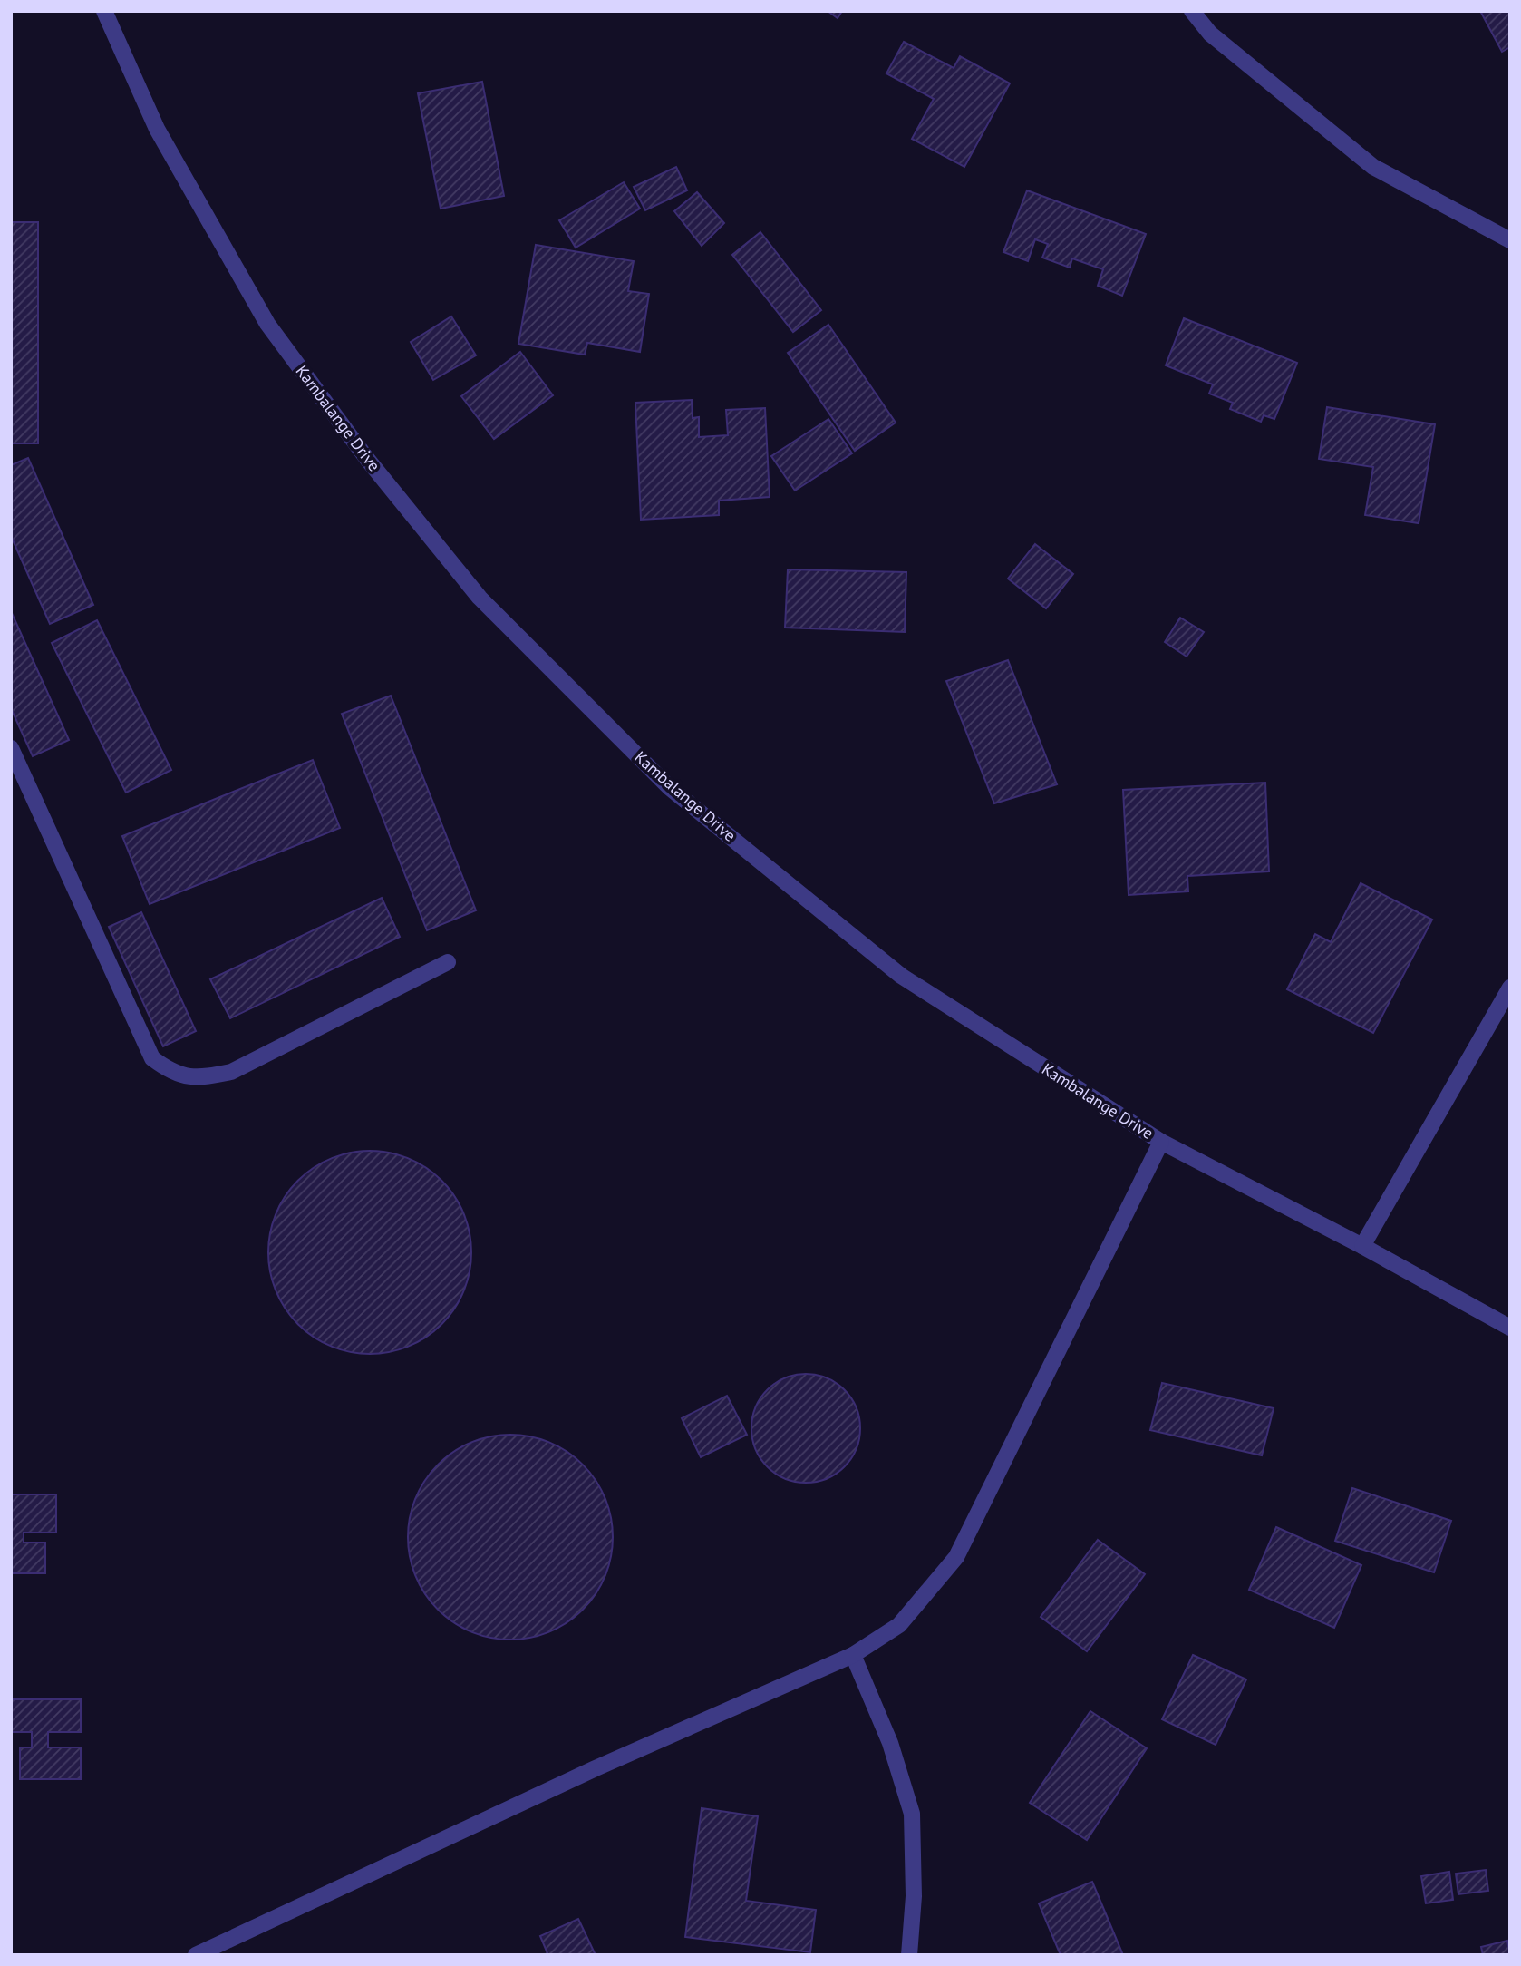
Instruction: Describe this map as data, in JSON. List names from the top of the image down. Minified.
{"streets":{"street":["Kambalange Drive"]}}
